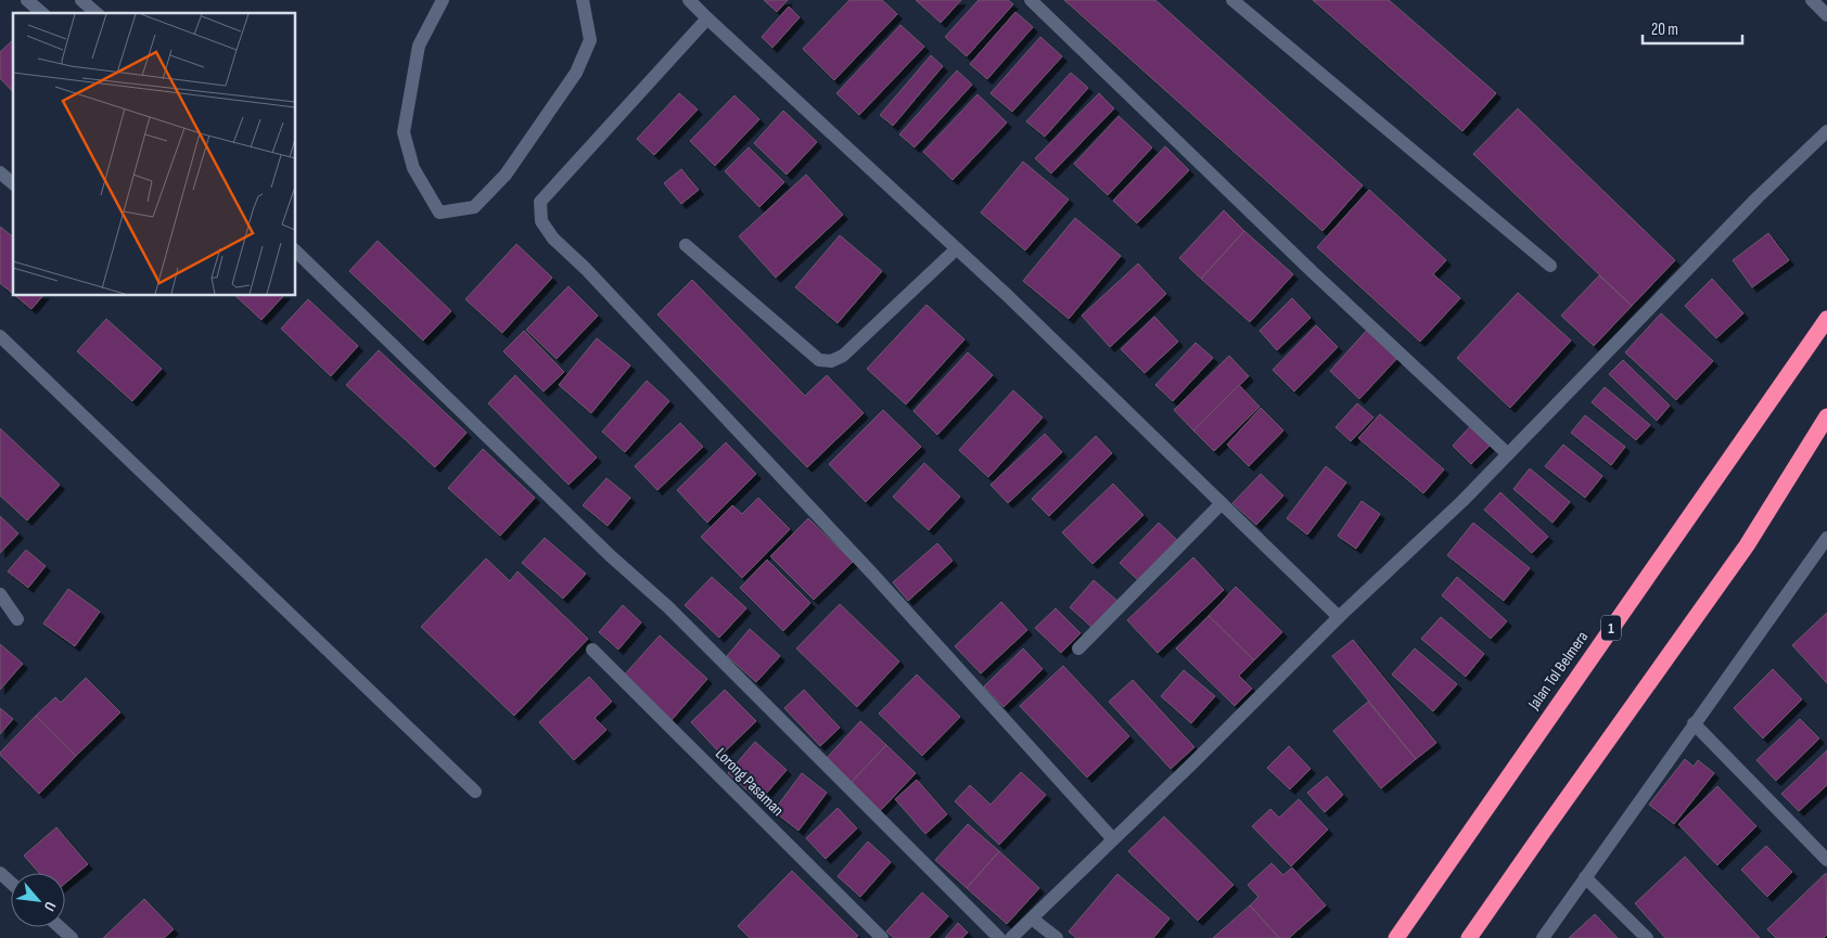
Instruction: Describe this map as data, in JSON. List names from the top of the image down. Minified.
{"streets":{"highway":["1","Jalan Tol Belmera"],"street":["Lorong Pasaman"]},"scale_bar":"20 m","north":"bottom right"}
